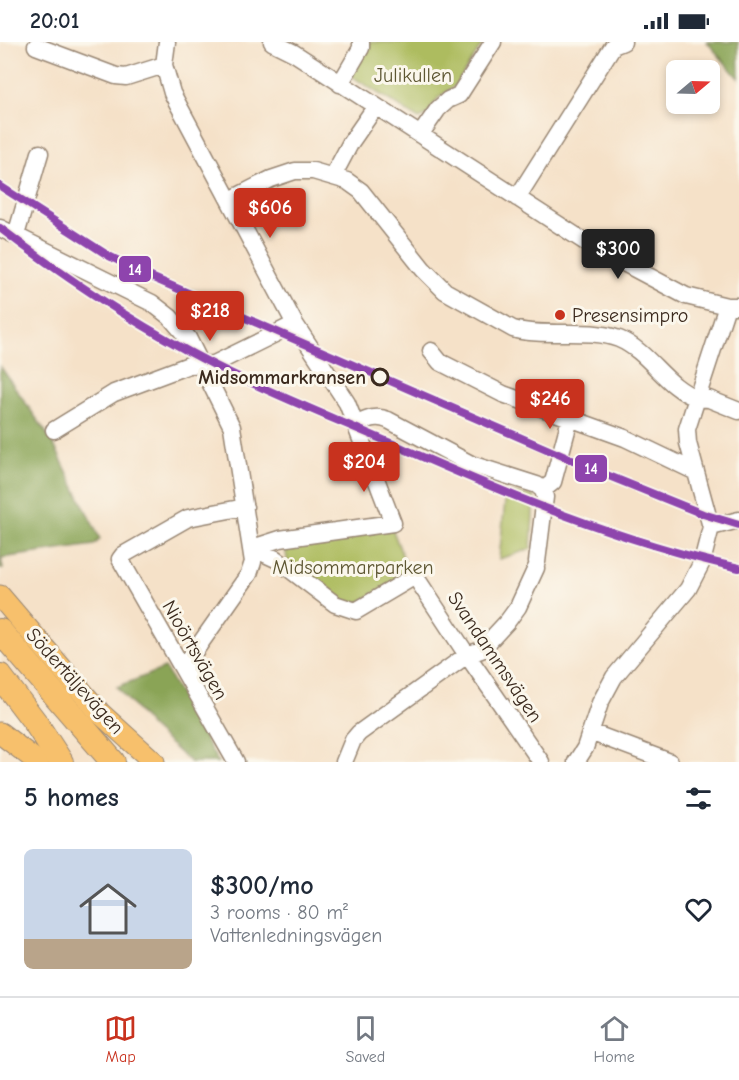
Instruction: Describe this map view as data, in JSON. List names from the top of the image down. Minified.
{"streets":{"highway":["Södertäljevägen"],"street":["Nioörtsvägen","Svandammsvägen"]},"parks":["Julikullen","Midsommarparken"],"places":["Presensimpro","Midsommarkransen"],"lines":["transit line 14"],"north":"right","page":{"status":"20:01","price":["$606","$300","$218","$246","$204"],"heading":"5 homes","list":[{"name":"$300/mo","note":"3 rooms · 80 m² · Vattenledningsvägen"}],"tabs":["Map","Saved","Home"]}}
